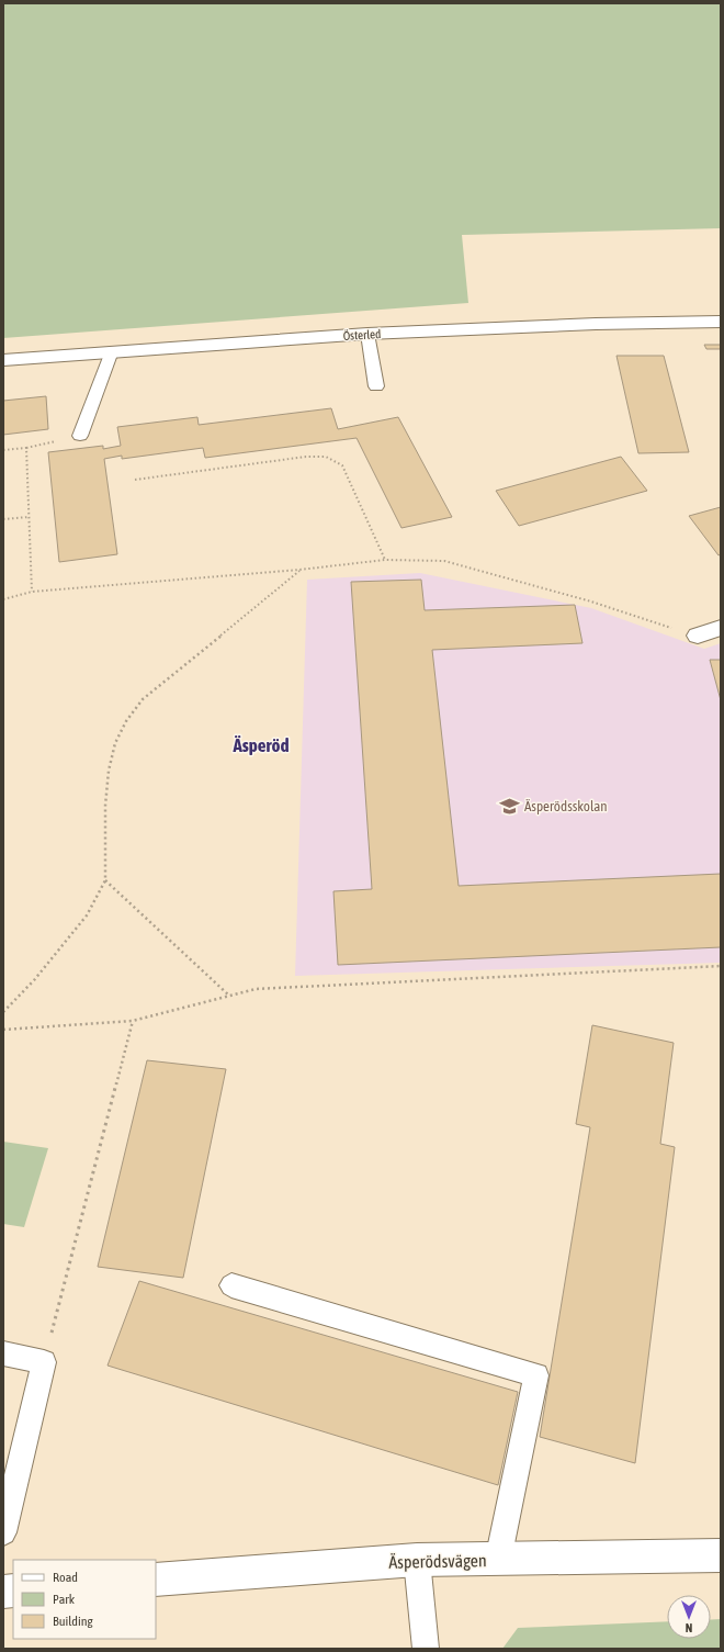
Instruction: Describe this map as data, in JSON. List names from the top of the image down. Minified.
{"streets":{"street":["Österled","Äsperödsvägen"]},"districts":["Äsperöd"],"places":{"school or university":["Äsperödsskolan"]},"legend":["Road","Park","Building"],"north":"bottom"}
